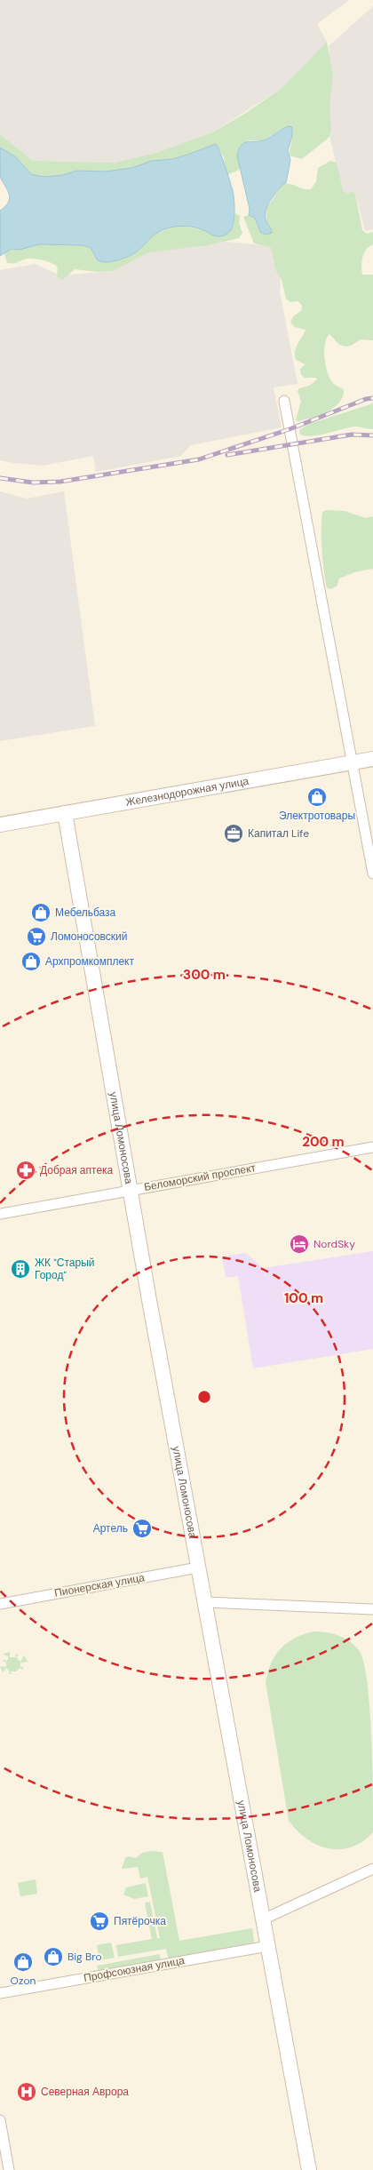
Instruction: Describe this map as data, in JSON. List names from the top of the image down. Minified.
{"streets":{"street":["Железнодорожная улица","улица Ломоносова","Беломорский проспект","Пионерская улица","Профсоюзная улица"]},"crossings":[["Железнодорожная улица","улица Ломоносова"],["улица Ломоносова","Беломорский проспект"],["улица Ломоносова","Пионерская улица"],["улица Ломоносова","Профсоюзная улица"]],"places":{"shop":["Электротовары","Мебельбаза","Архпромкомплект","Big Bro","Ozon"],"office":["Капитал Life"],"supermarket":["Ломоносовский","Артель","Пятёрочка"],"pharmacy":["Добрая аптека"],"hotel":["NordSky"],"building":["ЖК \"Старый Город\""],"hospital":["Северная Аврора"]},"rings":["300 m","200 m","100 m"]}
